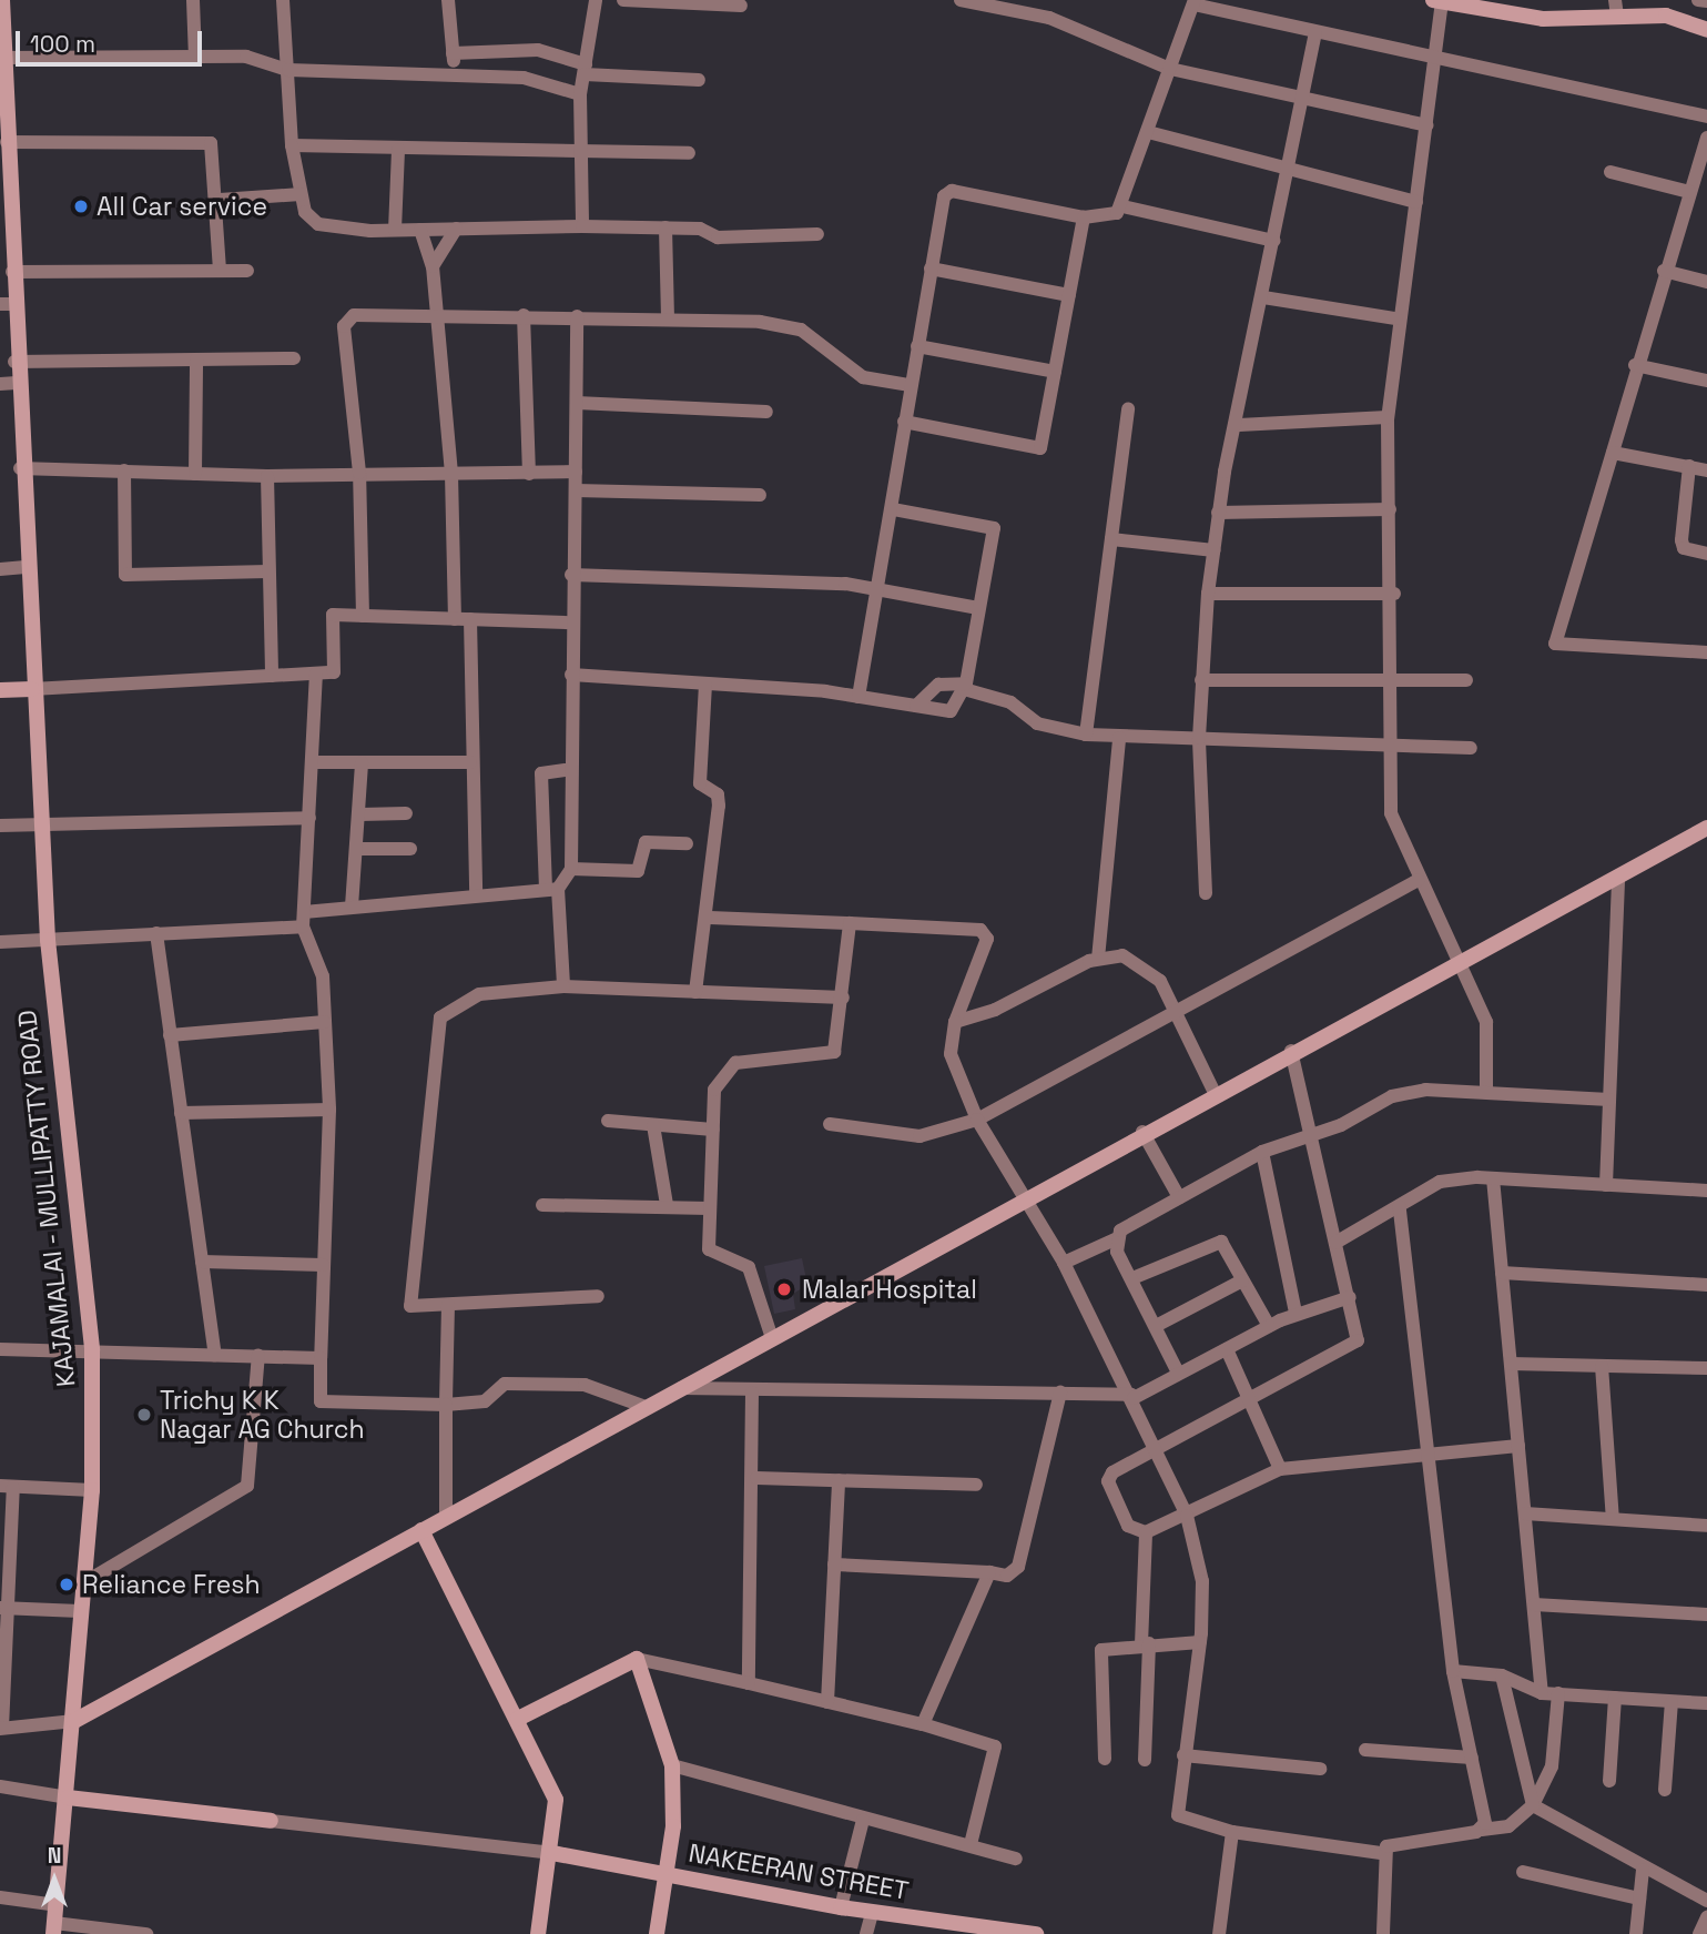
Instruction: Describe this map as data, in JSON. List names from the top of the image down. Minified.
{"streets":{"street":["KAJAMALAI - MULLIPATTY ROAD","NAKEERAN STREET"]},"places":["All Car service","Malar Hospital","Trichy K K Nagar AG Church","Reliance Fresh"],"scale_bar":"100 m","north":"top"}
